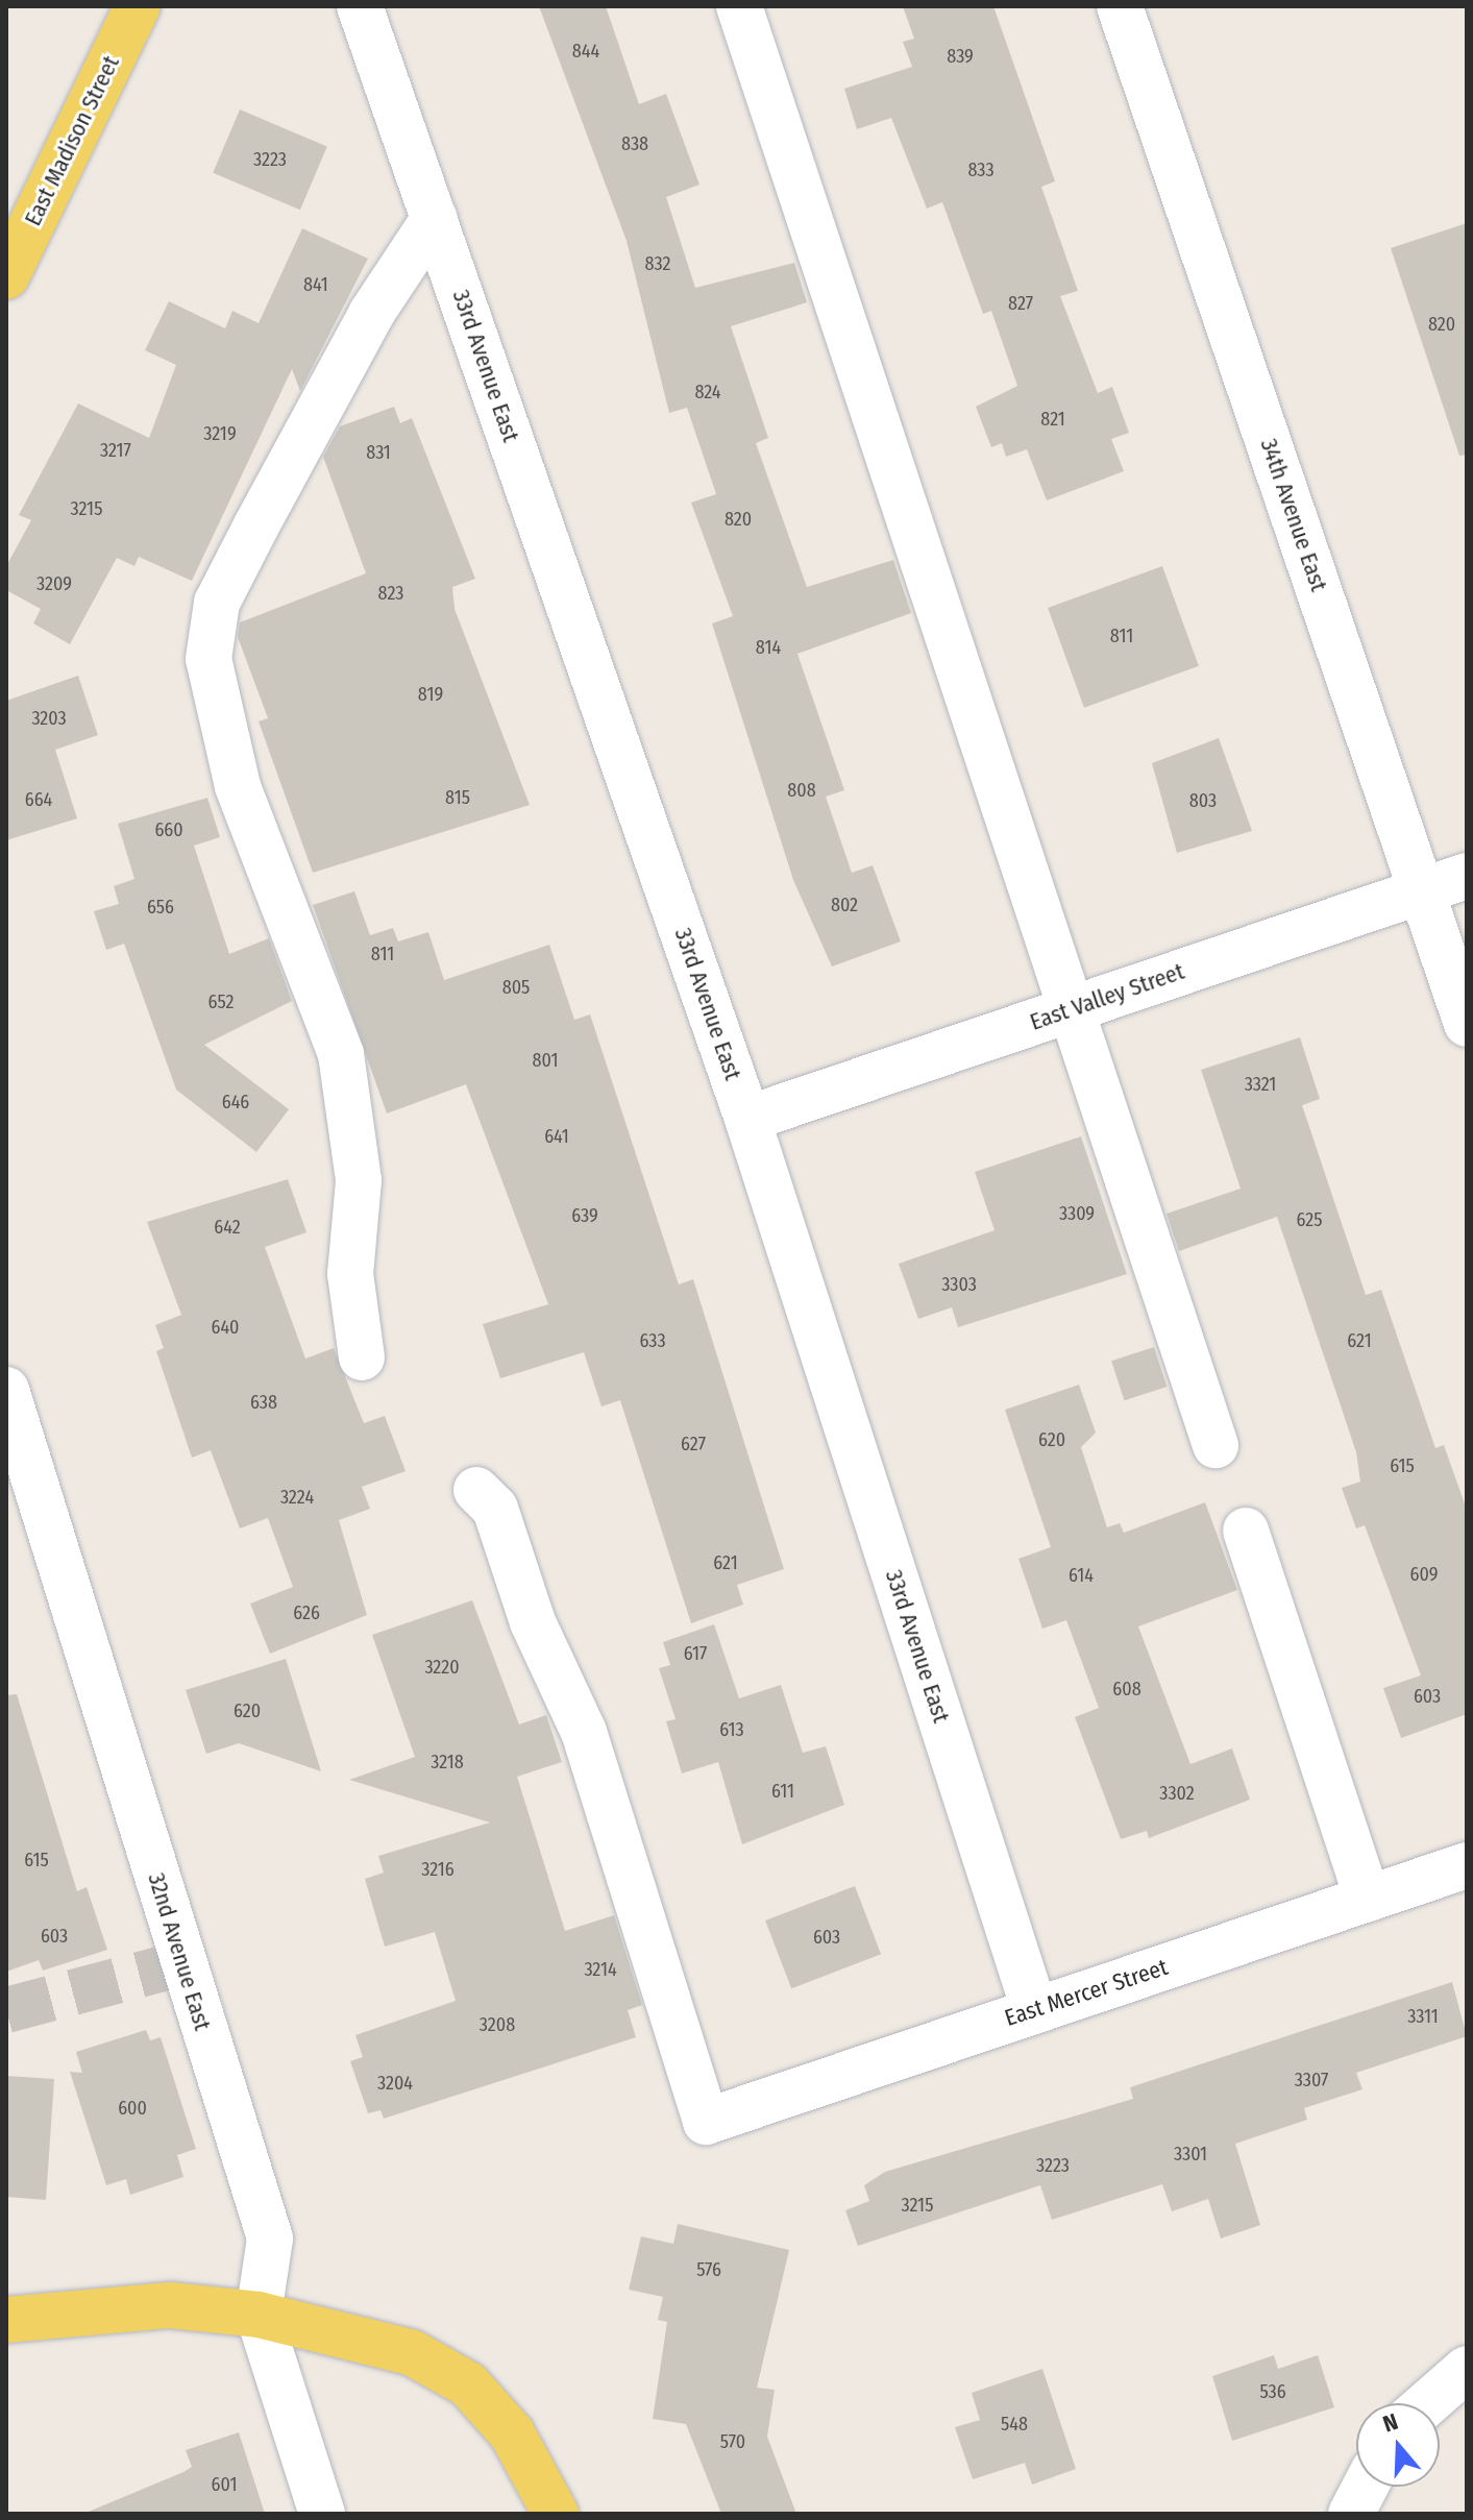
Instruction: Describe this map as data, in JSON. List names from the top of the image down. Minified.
{"streets":{"main road":["East Madison Street"],"street":["33rd Avenue East","34th Avenue East","East Valley Street","32nd Avenue East","East Mercer Street"]},"crossings":[["33rd Avenue East","East Valley Street"],["33rd Avenue East","East Mercer Street"],["34th Avenue East","East Valley Street"]],"house_numbers":["844","839","838","3223","833","832","841","827","820","824","821","3219","3217","831","3215","820","3209","823","811","814","819","3203","808","815","664","803","660","802","656","811","805","652","801","3321","646","641","3309","639","625","642","3303","640","633","621","638","620","627","615","3224","621","609","614","626","617","3220","608","603","620","613","3218","611","3302","615","3216","603","603","3214","3311","3208","3307","3204","600","3301","3223","3215","576","536","548","570","601"],"north":"top"}
